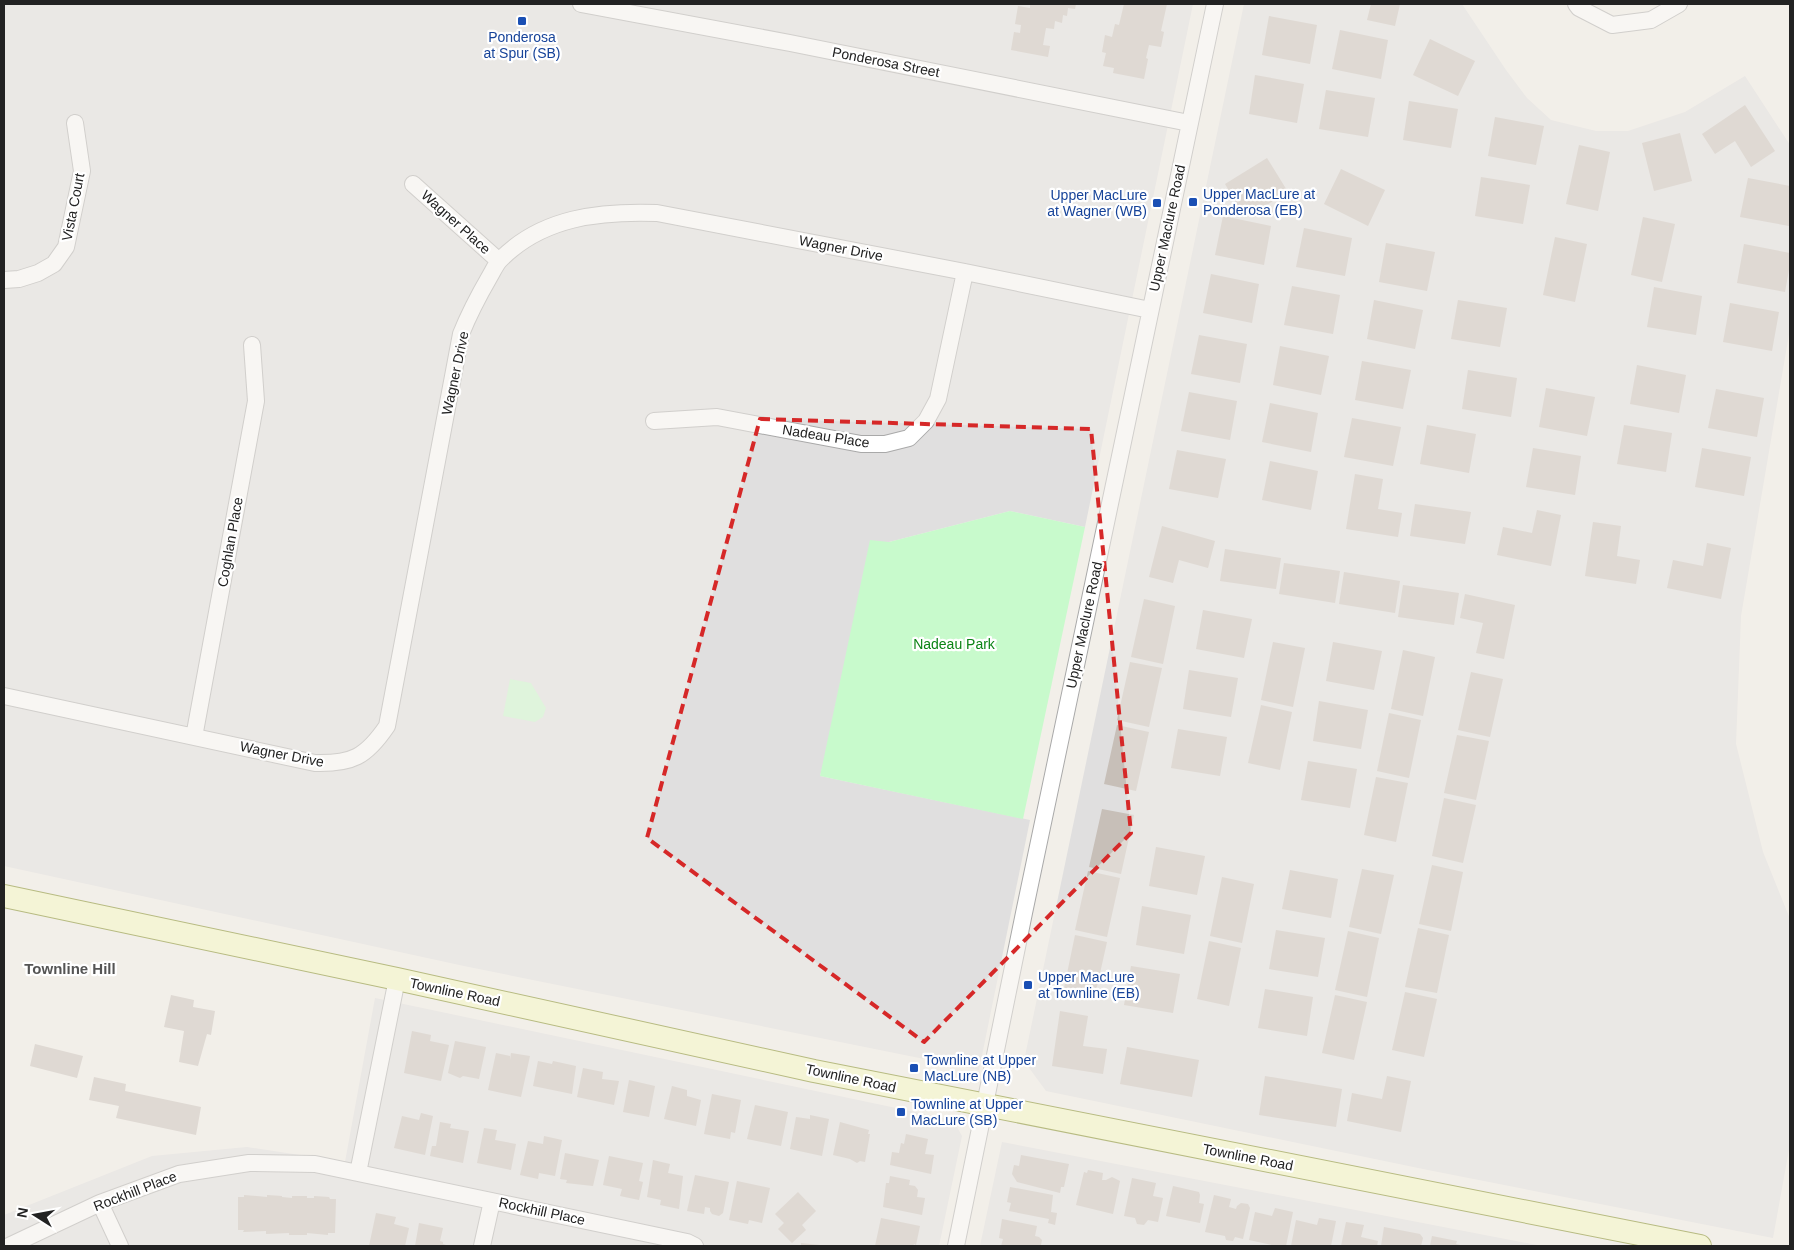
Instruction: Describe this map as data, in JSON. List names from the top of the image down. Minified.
{"streets":{"street":["Ponderosa Street","Vista Court","Wagner Place","Upper Maclure Road","Wagner Drive","Nadeau Place","Coghlan Place","Townline Road","Rockhill Place"]},"crossings":[["Ponderosa Street","Upper Maclure Road"],["Wagner Place","Wagner Drive"],["Upper Maclure Road","Wagner Drive"],["Upper Maclure Road","Townline Road"],["Wagner Drive","Nadeau Place"],["Wagner Drive","Coghlan Place"]],"districts":["Townline Hill"],"parks":["Nadeau Park"],"places":{"transit":["Ponderosa at Spur (SB)","Upper MacLure at Ponderosa (EB)","Upper MacLure at Wagner (WB)","Upper MacLure at Townline (EB)","Townline at Upper MacLure (NB)","Townline at Upper MacLure (SB)"]},"north":"left"}
